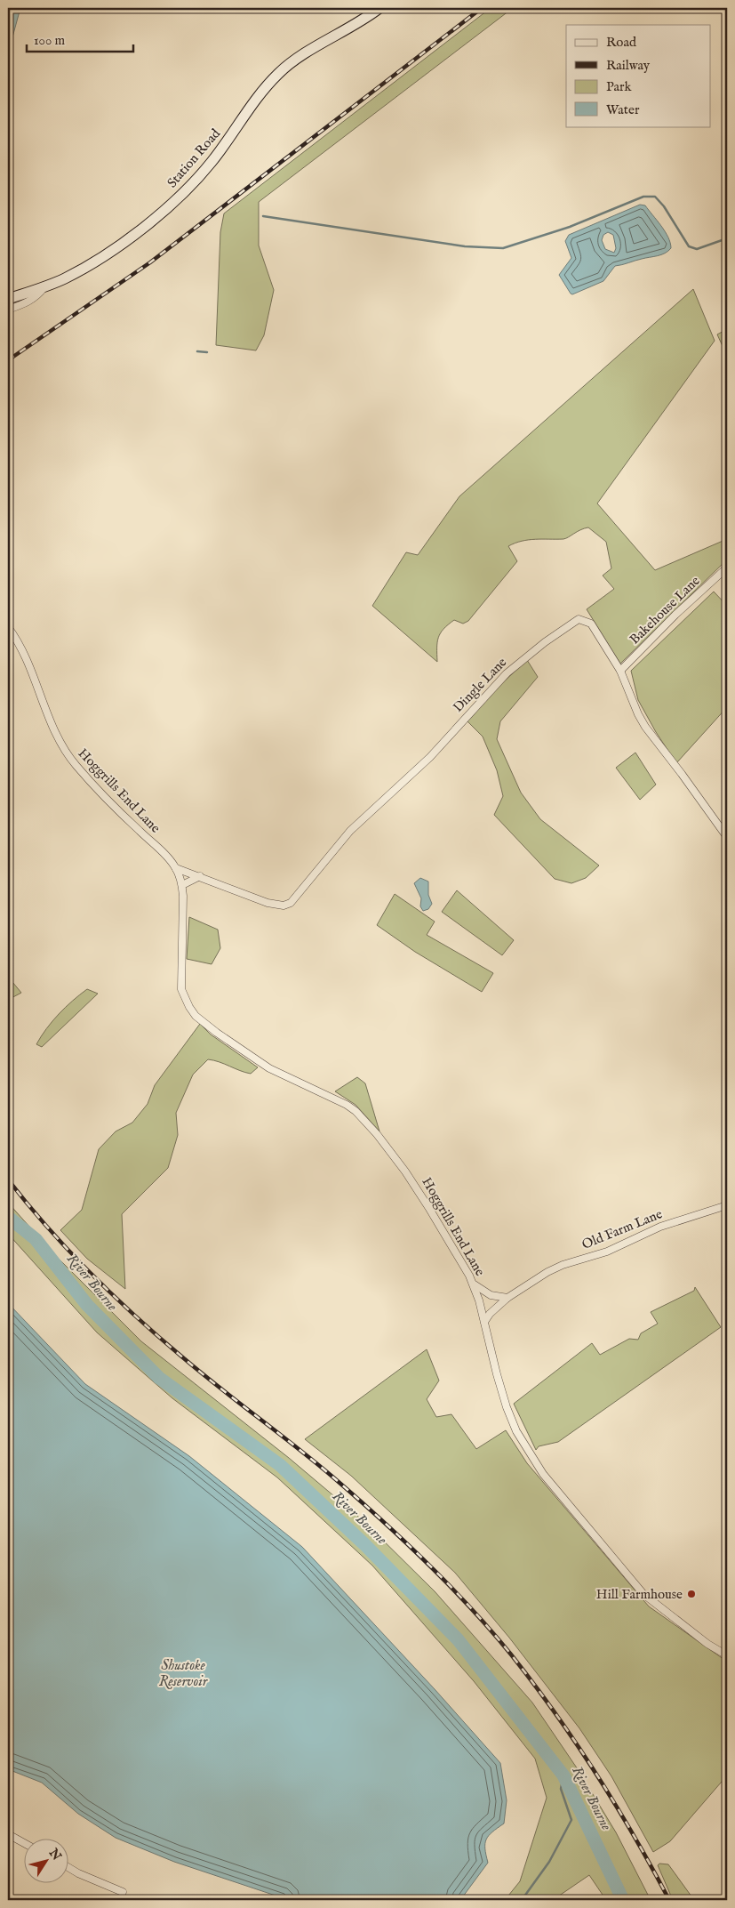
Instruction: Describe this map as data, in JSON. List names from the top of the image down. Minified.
{"streets":{"street":["Station Road","Bakehouse Lane","Dingle Lane","Hoggrills End Lane","Old Farm Lane"]},"crossings":[["Bakehouse Lane","Dingle Lane"],["Dingle Lane","Hoggrills End Lane"],["Hoggrills End Lane","Old Farm Lane"]],"water":["River Bourne","Shustoke Reservoir"],"places":["Hill Farmhouse"],"legend":["Road","Railway","Park","Water"],"scale_bar":"100 m","north":"top right"}
